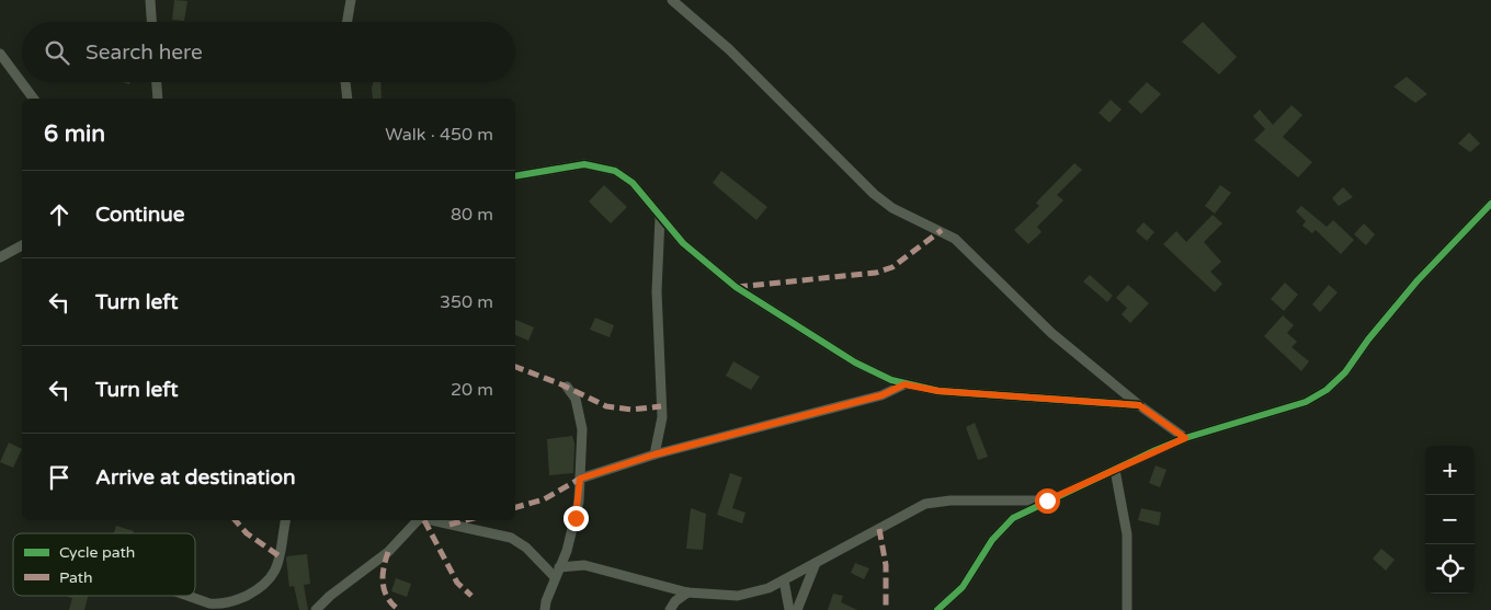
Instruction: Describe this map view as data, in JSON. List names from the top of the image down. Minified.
{"legend":["Cycle path","Path"],"page":{"search":"Search here","heading":["6 min","Walk · 450 m"],"list":[["Continue","80 m"],["Turn left","350 m"],["Turn left","20 m"],"Arrive at destination"],"map_buttons":["+","−"]}}
